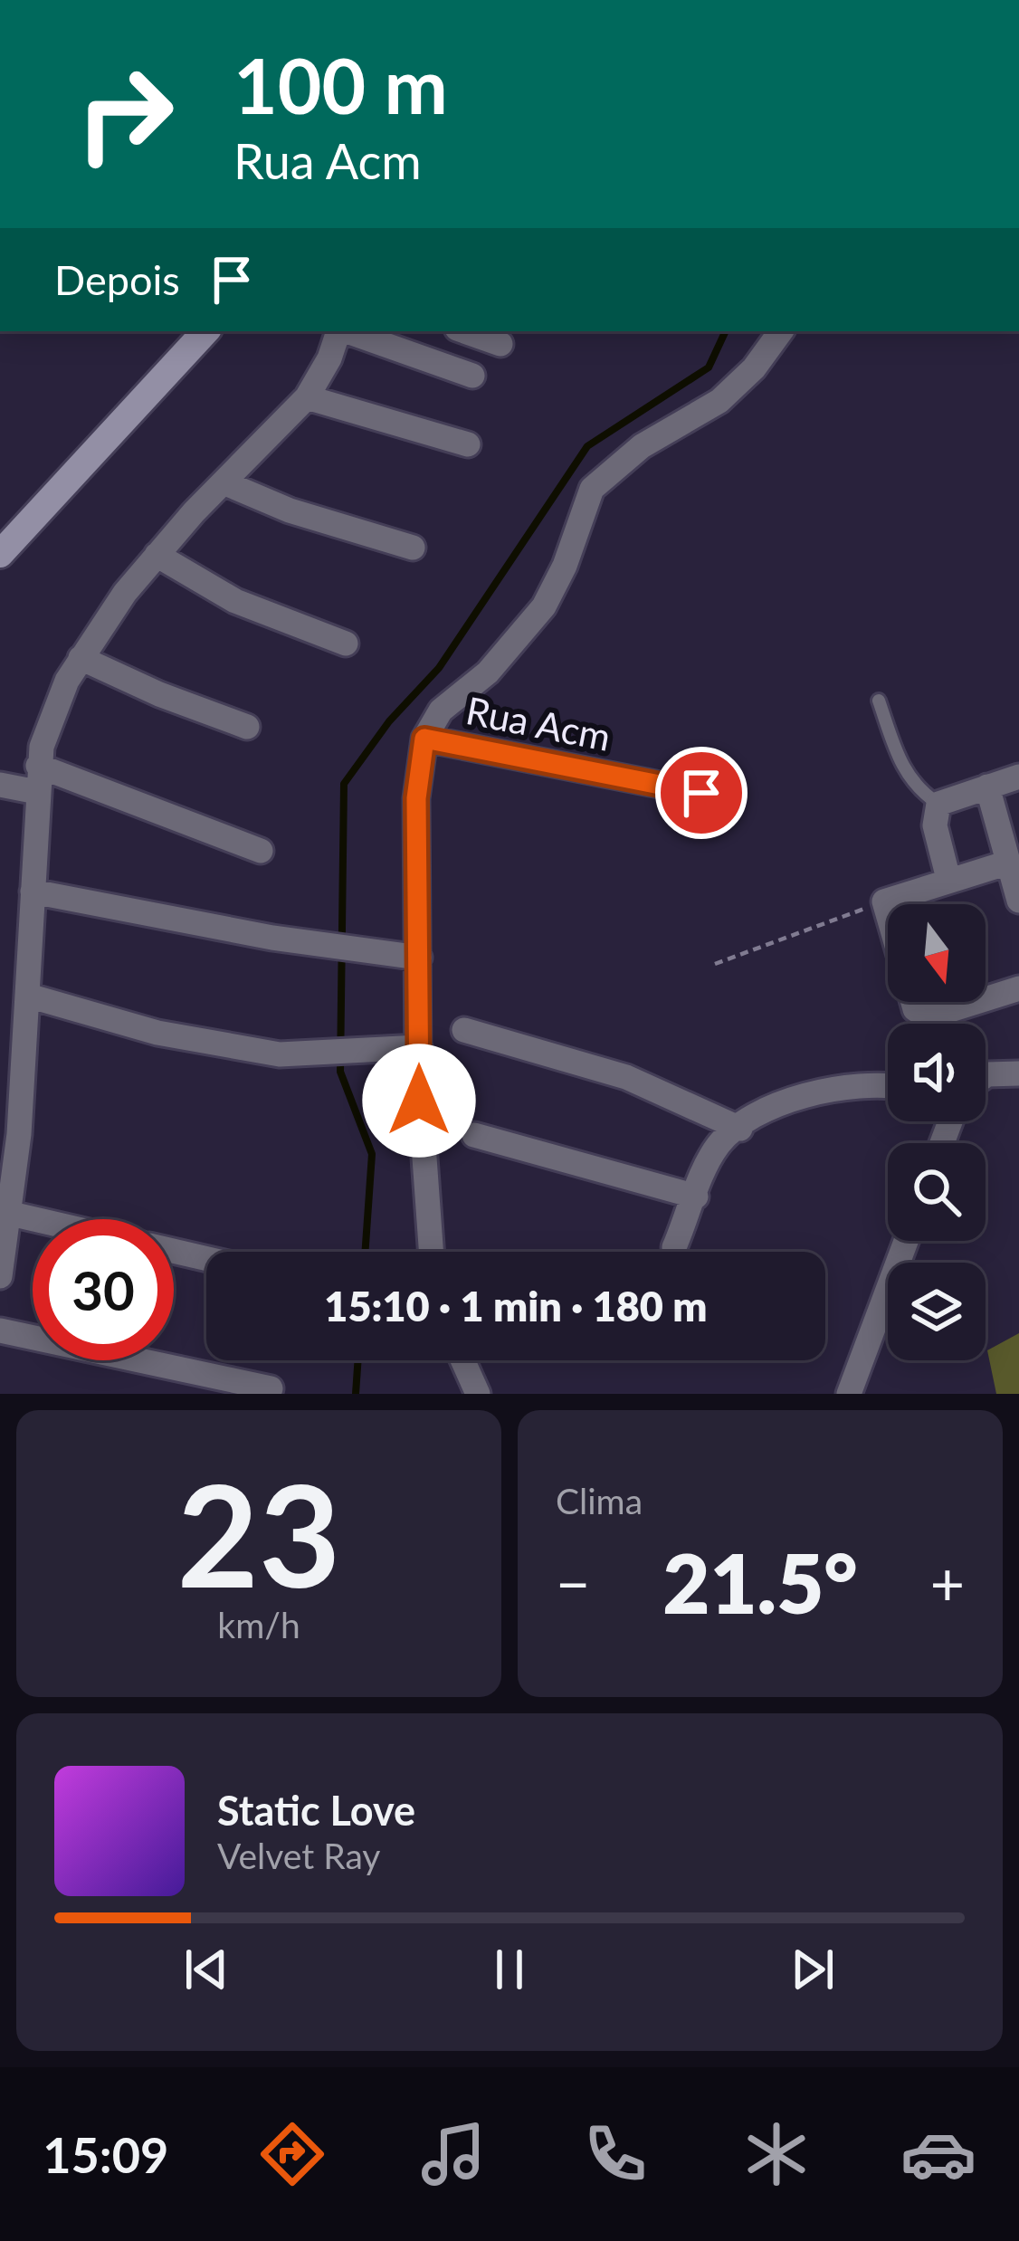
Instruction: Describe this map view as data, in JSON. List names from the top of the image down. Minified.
{"streets":{"street":["Rua Acm"]},"north":"bottom","page":{"turn":["100 m","Rua Acm"],"then":"Depois","limit":"30","trip":"15:10 · 1 min · 180 m","tile":[["23","km/h"],"Clima"],"heat":["−","21.5°","+"],"song":["Static Love","Velvet Ray"],"tabs":"15:09"}}
